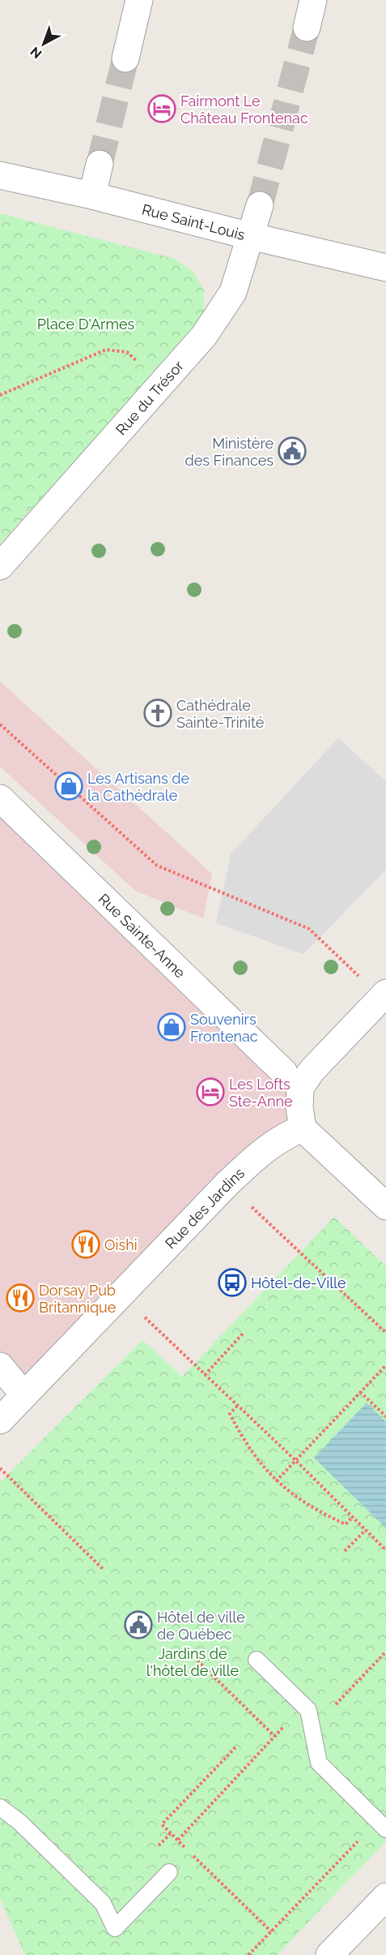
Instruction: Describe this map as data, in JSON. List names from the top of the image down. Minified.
{"streets":{"street":["Rue Saint-Louis","Rue du Trésor","Rue Sainte-Anne","Rue des Jardins"]},"crossings":[["Rue Saint-Louis","Rue du Trésor"]],"parks":["Place D'Armes","Jardins de l'hôtel de ville"],"places":{"hotel":["Fairmont Le Château Frontenac","Les Lofts Ste-Anne"],"public building":["Ministère des Finances","Hôtel de ville de Québec"],"church":["Cathédrale Sainte-Trinité"],"shop":["Les Artisans de la Cathédrale","Souvenirs Frontenac"],"restaurant":["Oishi","Dorsay Pub Britannique"],"bus stop":["Hôtel-de-Ville"]},"north":"bottom left"}
